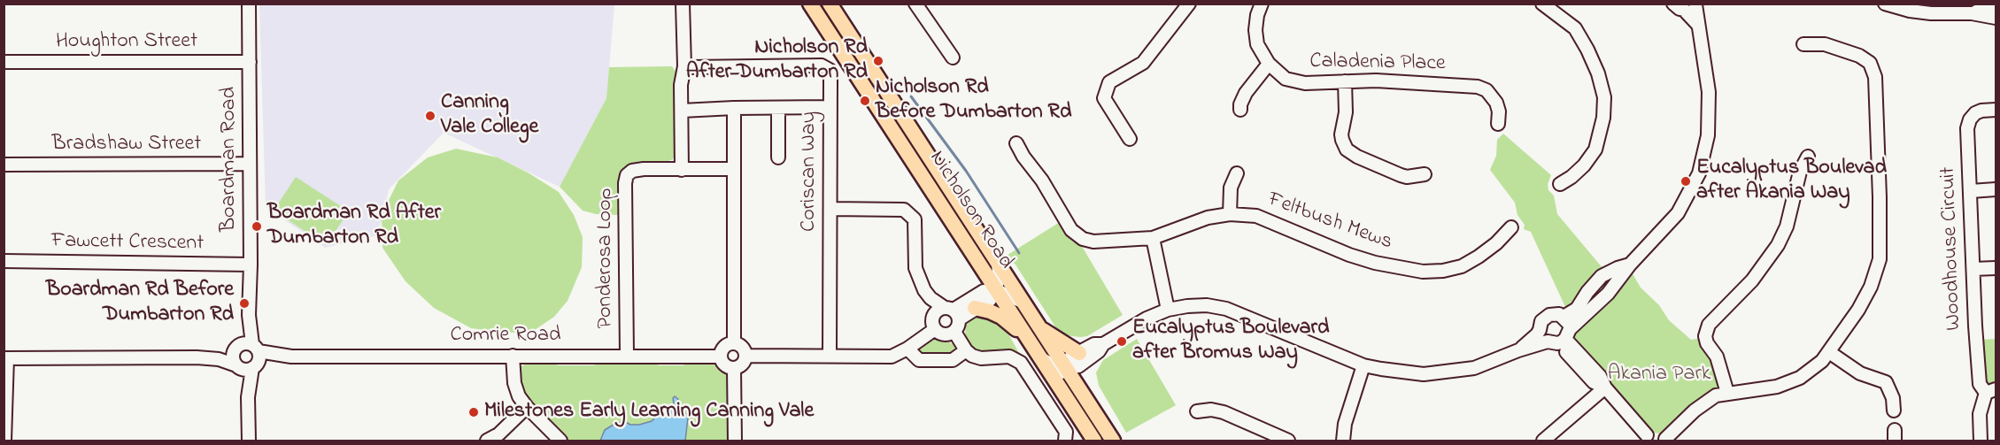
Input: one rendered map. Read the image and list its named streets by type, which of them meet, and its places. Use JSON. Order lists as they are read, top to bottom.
{
  "streets": {
    "main road": ["Nicholson Road"],
    "street": [
      "Houghton Street",
      "Caladenia Place",
      "Bradshaw Street",
      "Boardman Road",
      "Coriscan Way",
      "Feltbush Mews",
      "Fawcett Crescent",
      "Woodhouse Circuit",
      "Ponderosa Loop",
      "Comrie Road"
    ]
  },
  "crossings": [
    ["Houghton Street", "Boardman Road"],
    ["Bradshaw Street", "Boardman Road"],
    ["Boardman Road", "Fawcett Crescent"],
    ["Boardman Road", "Comrie Road"],
    ["Ponderosa Loop", "Comrie Road"]
  ],
  "parks": ["Akania Park"],
  "places": [
    "Nicholson Rd After Dumbarton Rd",
    "Nicholson Rd Before Dumbarton Rd",
    "Canning Vale College",
    "Eucalyptus Boulevad after Akania Way",
    "Boardman Rd After Dumbarton Rd",
    "Boardman Rd Before Dumbarton Rd",
    "Eucalyptus Boulevard after Bromus Way",
    "Milestones Early Learning Canning Vale"
  ]
}
